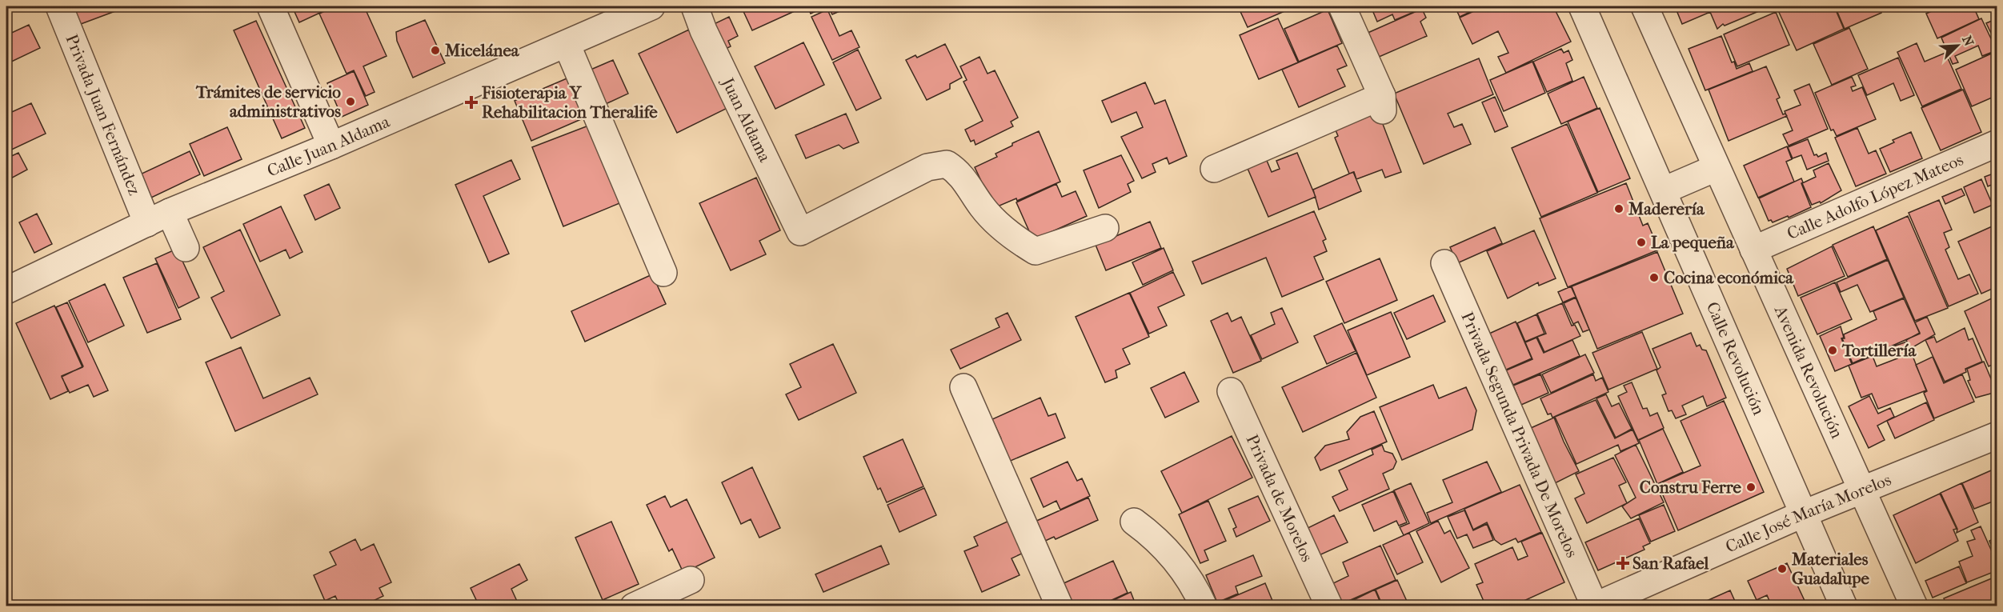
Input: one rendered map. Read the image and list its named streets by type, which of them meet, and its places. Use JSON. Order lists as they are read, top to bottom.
{
  "streets": {
    "street": [
      "Privada Juan Fernández",
      "Juan Aldama",
      "Calle Juan Aldama",
      "Calle Adolfo López Mateos",
      "Calle Revolución",
      "Avenida Revolución",
      "Privada Segunda Privada De Morelos",
      "Privada de Morelos",
      "Calle José María Morelos"
    ]
  },
  "crossings": [
    ["Privada Juan Fernández", "Calle Juan Aldama"],
    ["Calle Adolfo López Mateos", "Avenida Revolución"],
    ["Calle Revolución", "Calle José María Morelos"],
    ["Avenida Revolución", "Calle José María Morelos"],
    ["Privada Segunda Privada De Morelos", "Calle José María Morelos"]
  ],
  "places": {
    "other": [
      "Micelánea",
      "Trámites de servicio administrativos",
      "Maderería",
      "La pequeña",
      "Cocina económica",
      "Tortillería",
      "Constru Ferre",
      "Materiales Guadalupe"
    ],
    "health": ["Fisioterapia Y Rehabilitacion Theralife", "San Rafael"]
  },
  "north": "top right"
}
